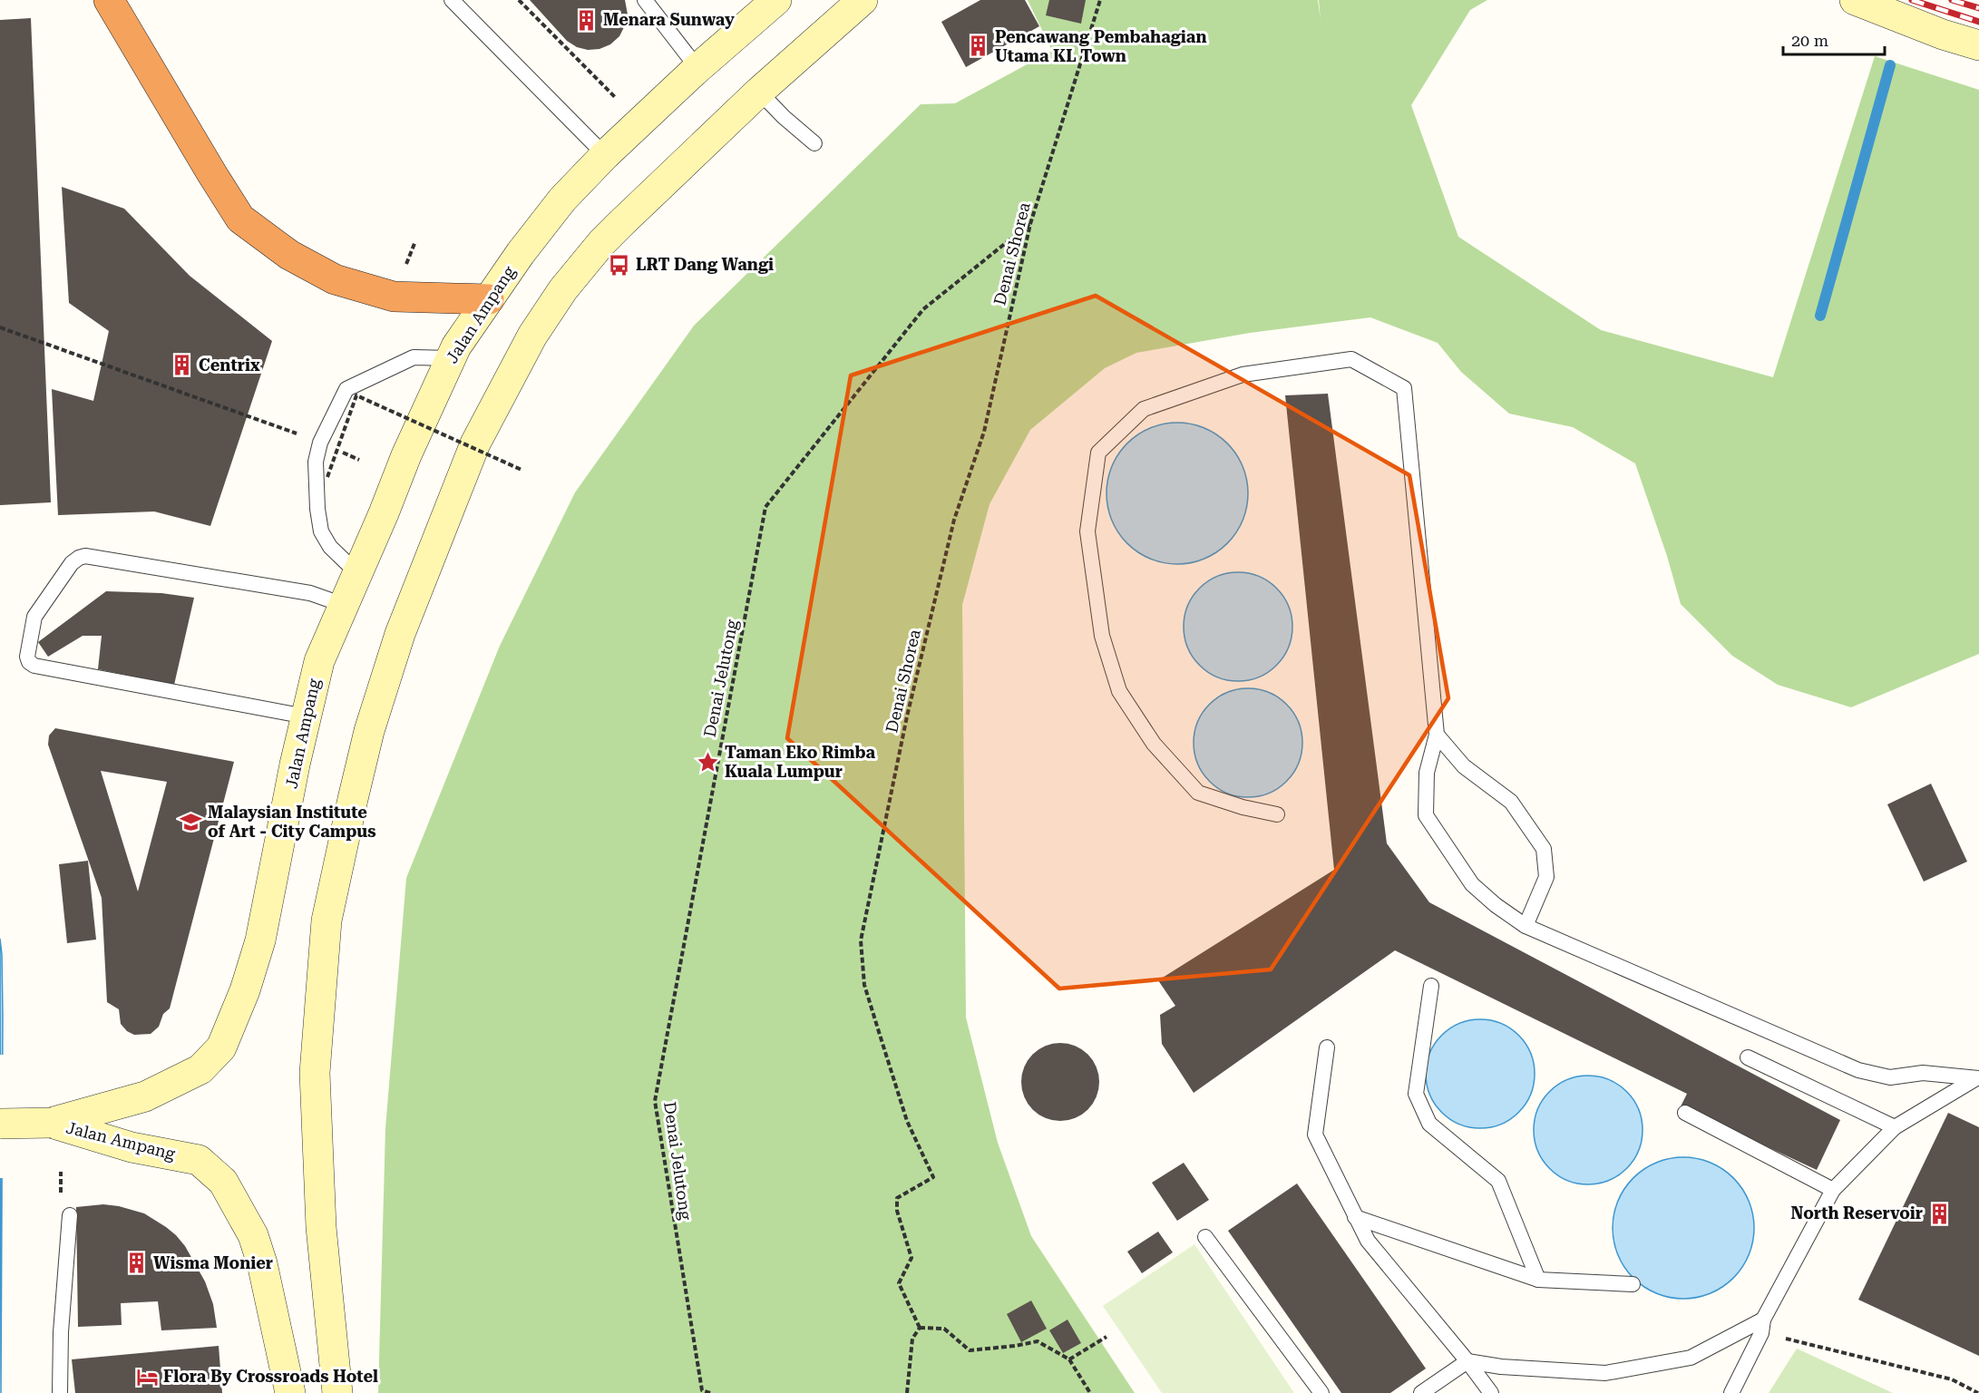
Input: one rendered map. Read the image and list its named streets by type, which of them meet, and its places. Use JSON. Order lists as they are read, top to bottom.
{
  "streets": {
    "street": ["Jalan Ampang"],
    "path": ["Denai Shorea", "Denai Jelutong"]
  },
  "crossings": [
    ["Denai Shorea", "Denai Jelutong"]
  ],
  "places": {
    "building": [
      "Menara Sunway",
      "Pencawang Pembahagian Utama KL Town",
      "Centrix",
      "North Reservoir",
      "Wisma Monier"
    ],
    "bus stop": ["LRT Dang Wangi"],
    "place": ["Taman Eko Rimba Kuala Lumpur"],
    "school or university": ["Malaysian Institute of Art - City Campus"],
    "hotel": ["Flora By Crossroads Hotel"]
  },
  "scale_bar": "20 m"
}
